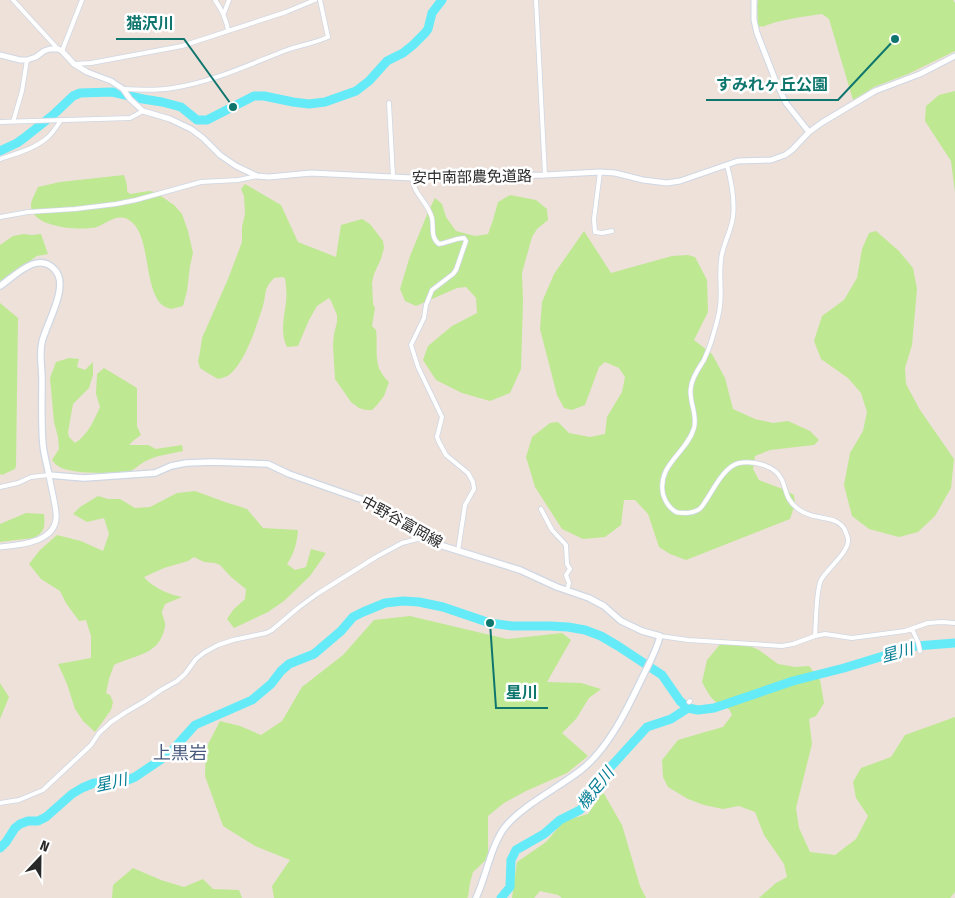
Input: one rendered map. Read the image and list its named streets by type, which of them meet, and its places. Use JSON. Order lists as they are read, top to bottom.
{
  "streets": {
    "main road": ["中野谷富岡線"],
    "street": ["安中南部農免道路"]
  },
  "districts": ["上黒岩"],
  "water": ["星川", "機足川"],
  "places": ["すみれヶ丘公園", "猫沢川", "星川"],
  "north": "top"
}
